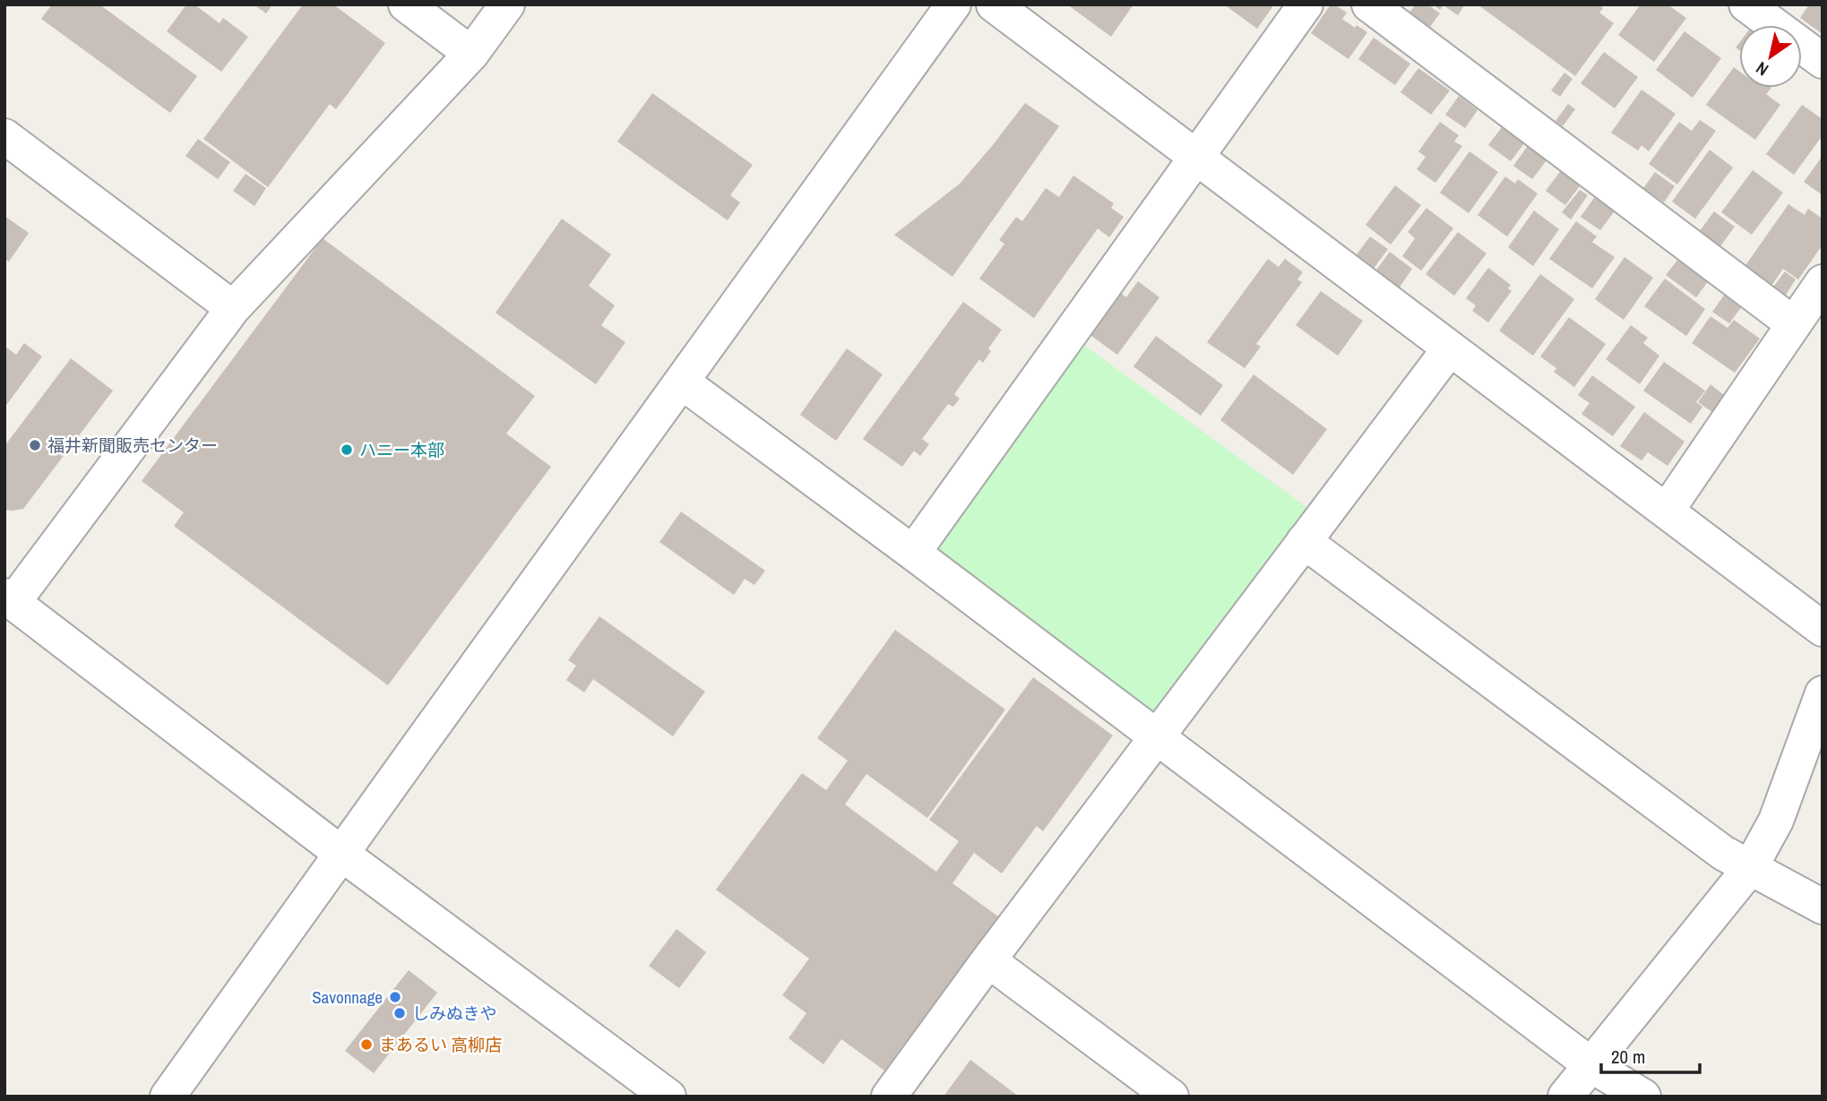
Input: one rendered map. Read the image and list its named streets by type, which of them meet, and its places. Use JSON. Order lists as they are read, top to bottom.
{
  "places": [
    "福井新聞販売センター",
    "ハニー本部",
    "Savonnage",
    "しみぬきや",
    "まあるい 高柳店"
  ],
  "scale_bar": "20 m",
  "north": "bottom left"
}
